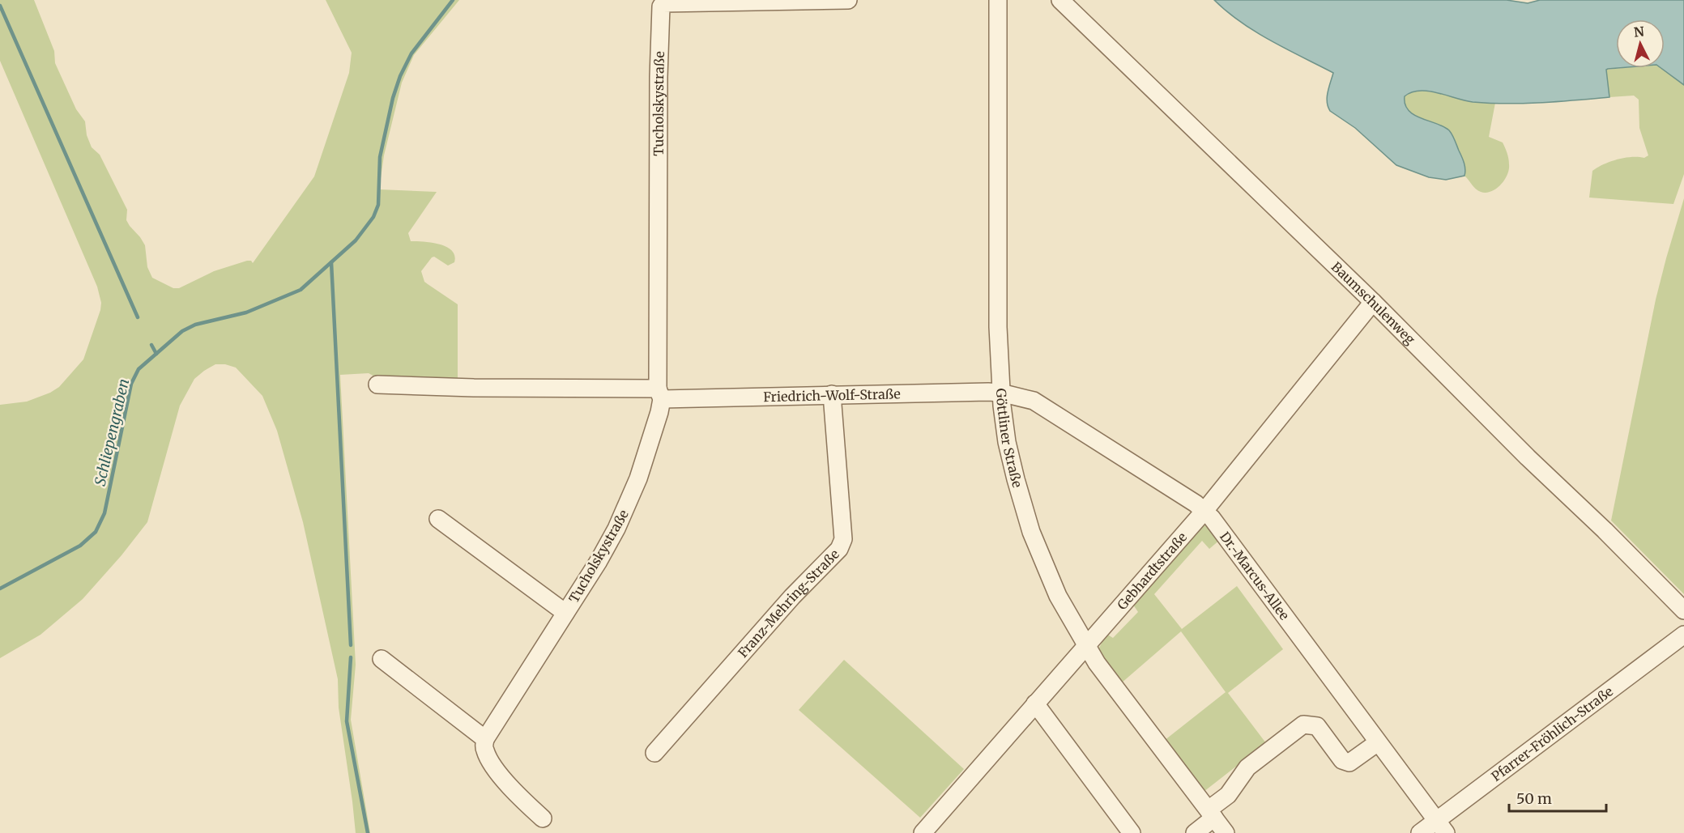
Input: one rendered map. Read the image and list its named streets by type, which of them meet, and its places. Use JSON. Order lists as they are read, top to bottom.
{
  "streets": {
    "street": [
      "Tucholskystraße",
      "Baumschulenweg",
      "Friedrich-Wolf-Straße",
      "Göttliner Straße",
      "Gebhardtstraße",
      "Dr.-Marcus-Allee",
      "Franz-Mehring-Straße",
      "Pfarrer-Fröhlich-Straße"
    ]
  },
  "crossings": [
    ["Tucholskystraße", "Friedrich-Wolf-Straße"],
    ["Baumschulenweg", "Gebhardtstraße"],
    ["Friedrich-Wolf-Straße", "Göttliner Straße"],
    ["Friedrich-Wolf-Straße", "Dr.-Marcus-Allee"],
    ["Friedrich-Wolf-Straße", "Franz-Mehring-Straße"],
    ["Göttliner Straße", "Gebhardtstraße"],
    ["Göttliner Straße", "Dr.-Marcus-Allee"],
    ["Gebhardtstraße", "Dr.-Marcus-Allee"],
    ["Dr.-Marcus-Allee", "Pfarrer-Fröhlich-Straße"]
  ],
  "water": ["Schliepengraben"],
  "scale_bar": "50 m",
  "north": "top"
}
